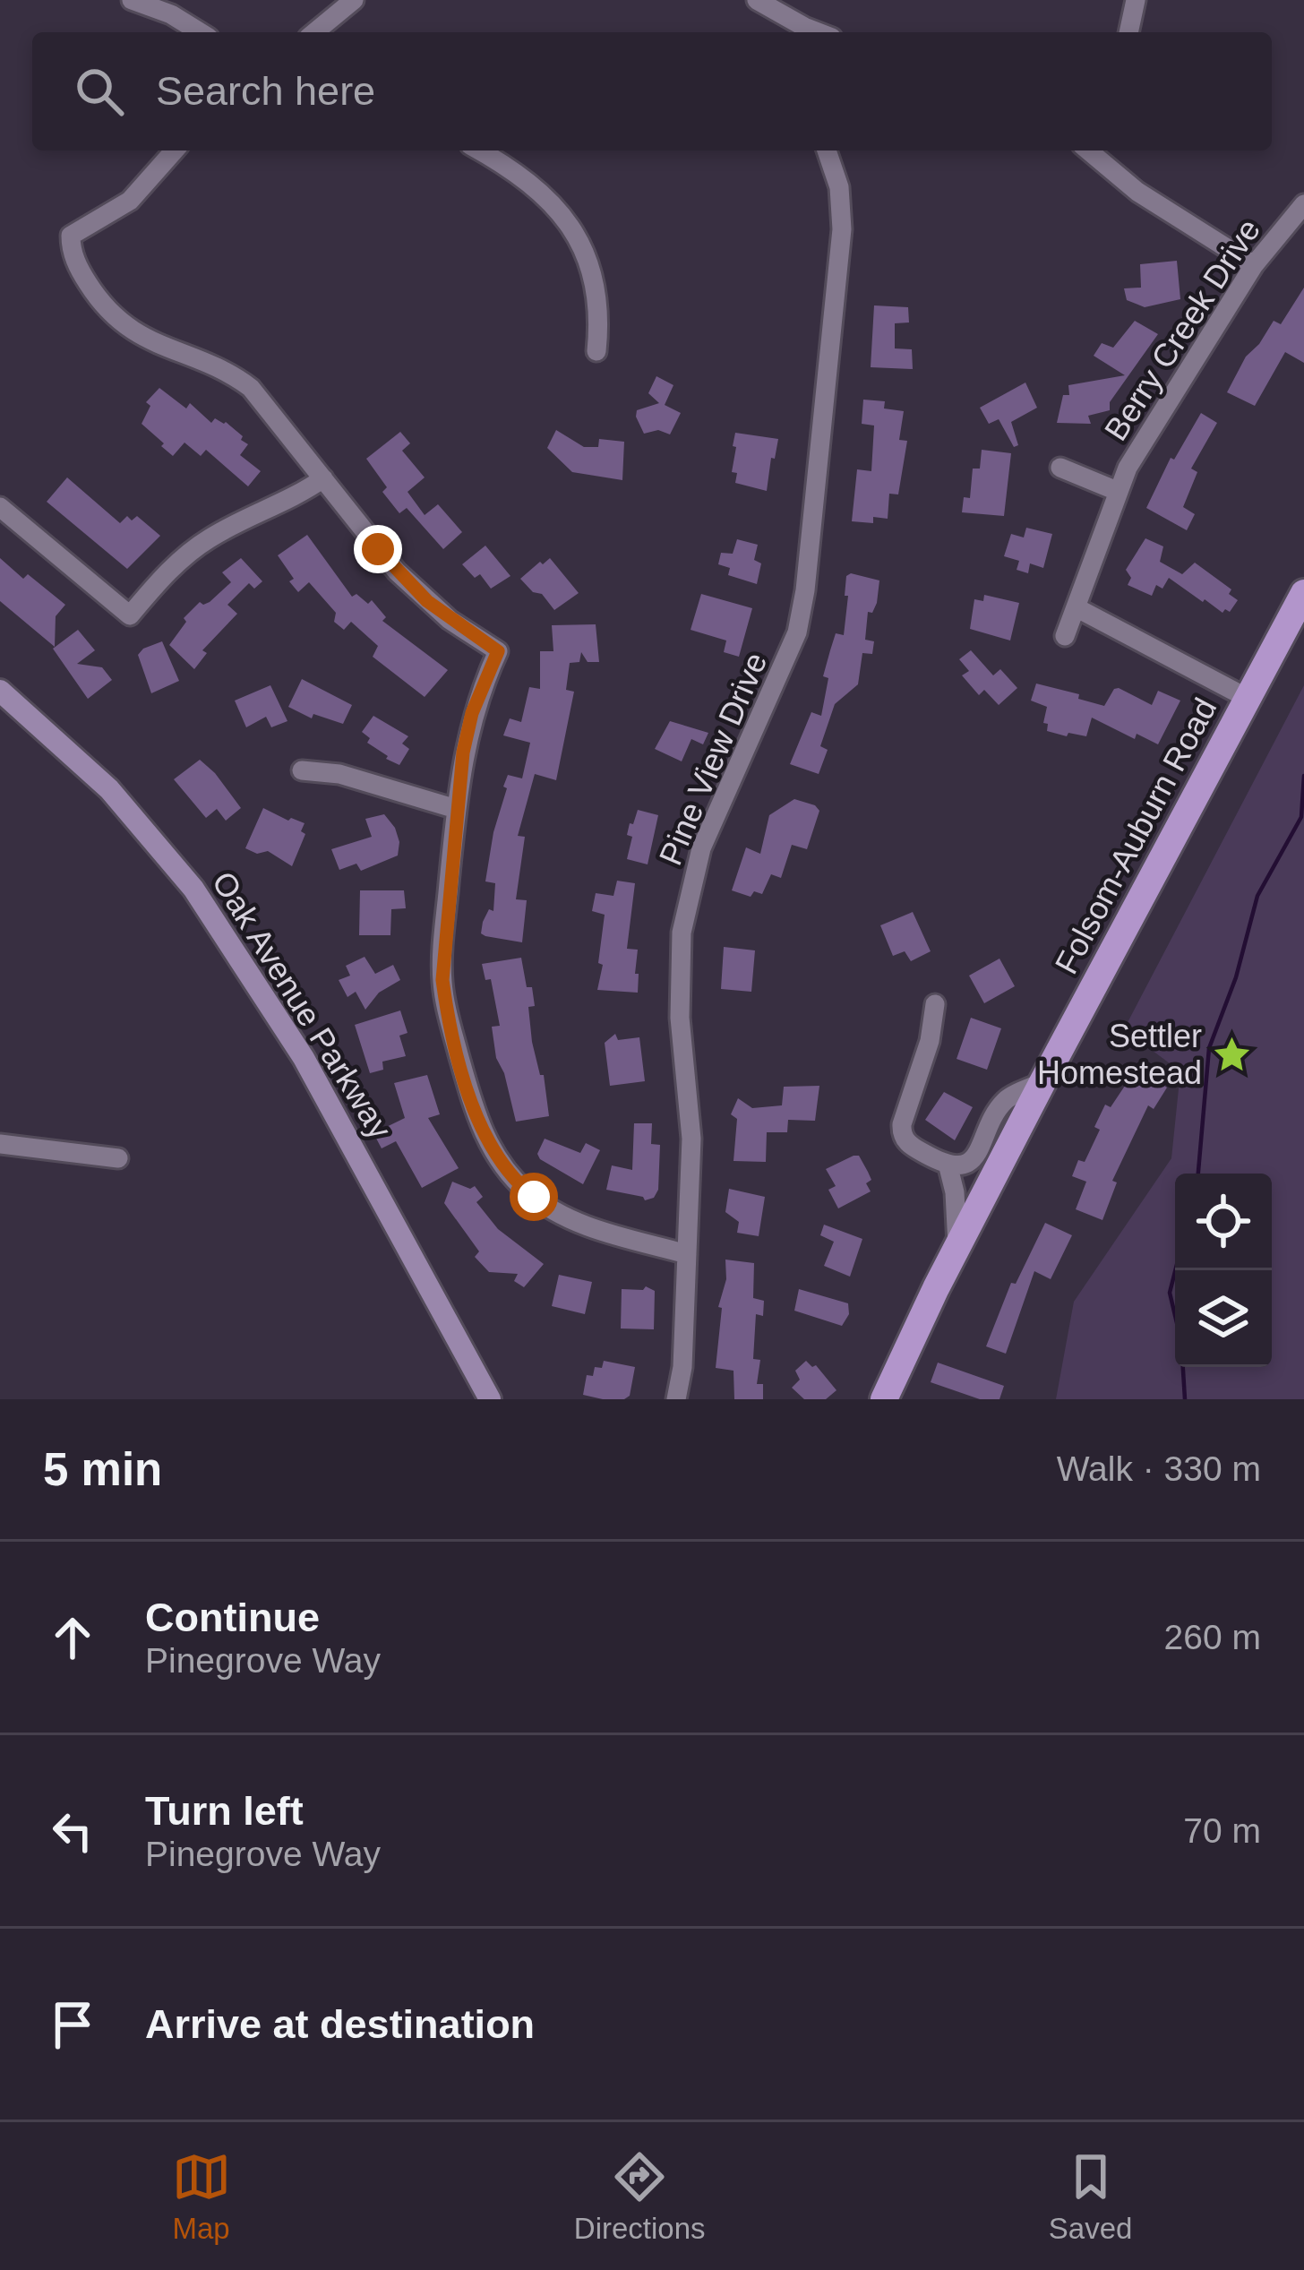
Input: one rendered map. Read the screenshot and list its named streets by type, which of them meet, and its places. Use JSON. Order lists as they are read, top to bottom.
{
  "streets": {
    "main road": ["Folsom-Auburn Road", "Oak Avenue Parkway"],
    "street": ["Berry Creek Drive", "Pine View Drive"]
  },
  "places": {
    "place": ["Settler Homestead"]
  },
  "page": {
    "search": "Search here",
    "heading": ["5 min", "Walk · 330 m"],
    "list": [
      ["Continue", "Pinegrove Way", "260 m"],
      ["Turn left", "Pinegrove Way", "70 m"],
      "Arrive at destination"
    ],
    "nav": ["Map", "Directions", "Saved"]
  }
}
